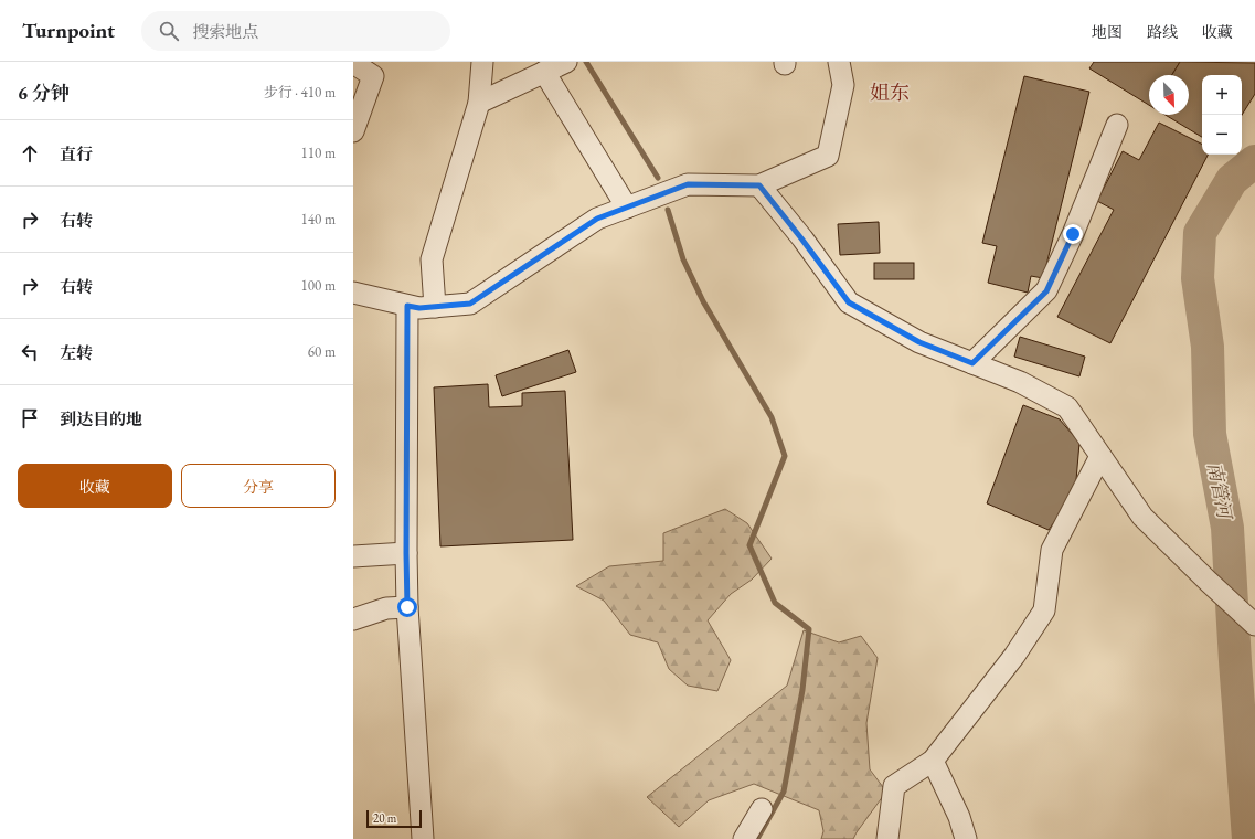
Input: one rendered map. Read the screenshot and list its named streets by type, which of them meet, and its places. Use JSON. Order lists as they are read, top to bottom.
{
  "districts": ["姐东"],
  "water": ["南管河"],
  "scale_bar": "20 m",
  "north": "bottom right",
  "page": {
    "header": "Turnpoint",
    "search": "搜索地点",
    "nav": ["地图", "路线", "收藏"],
    "heading": ["6 分钟", "步行 · 410 m"],
    "map_buttons": ["+", "−"],
    "list": [
      ["直行", "110 m"],
      ["右转", "140 m"],
      ["右转", "100 m"],
      ["左转", "60 m"],
      "到达目的地"
    ],
    "buttons": ["收藏", "分享"],
    "scale": "20 m"
  }
}
